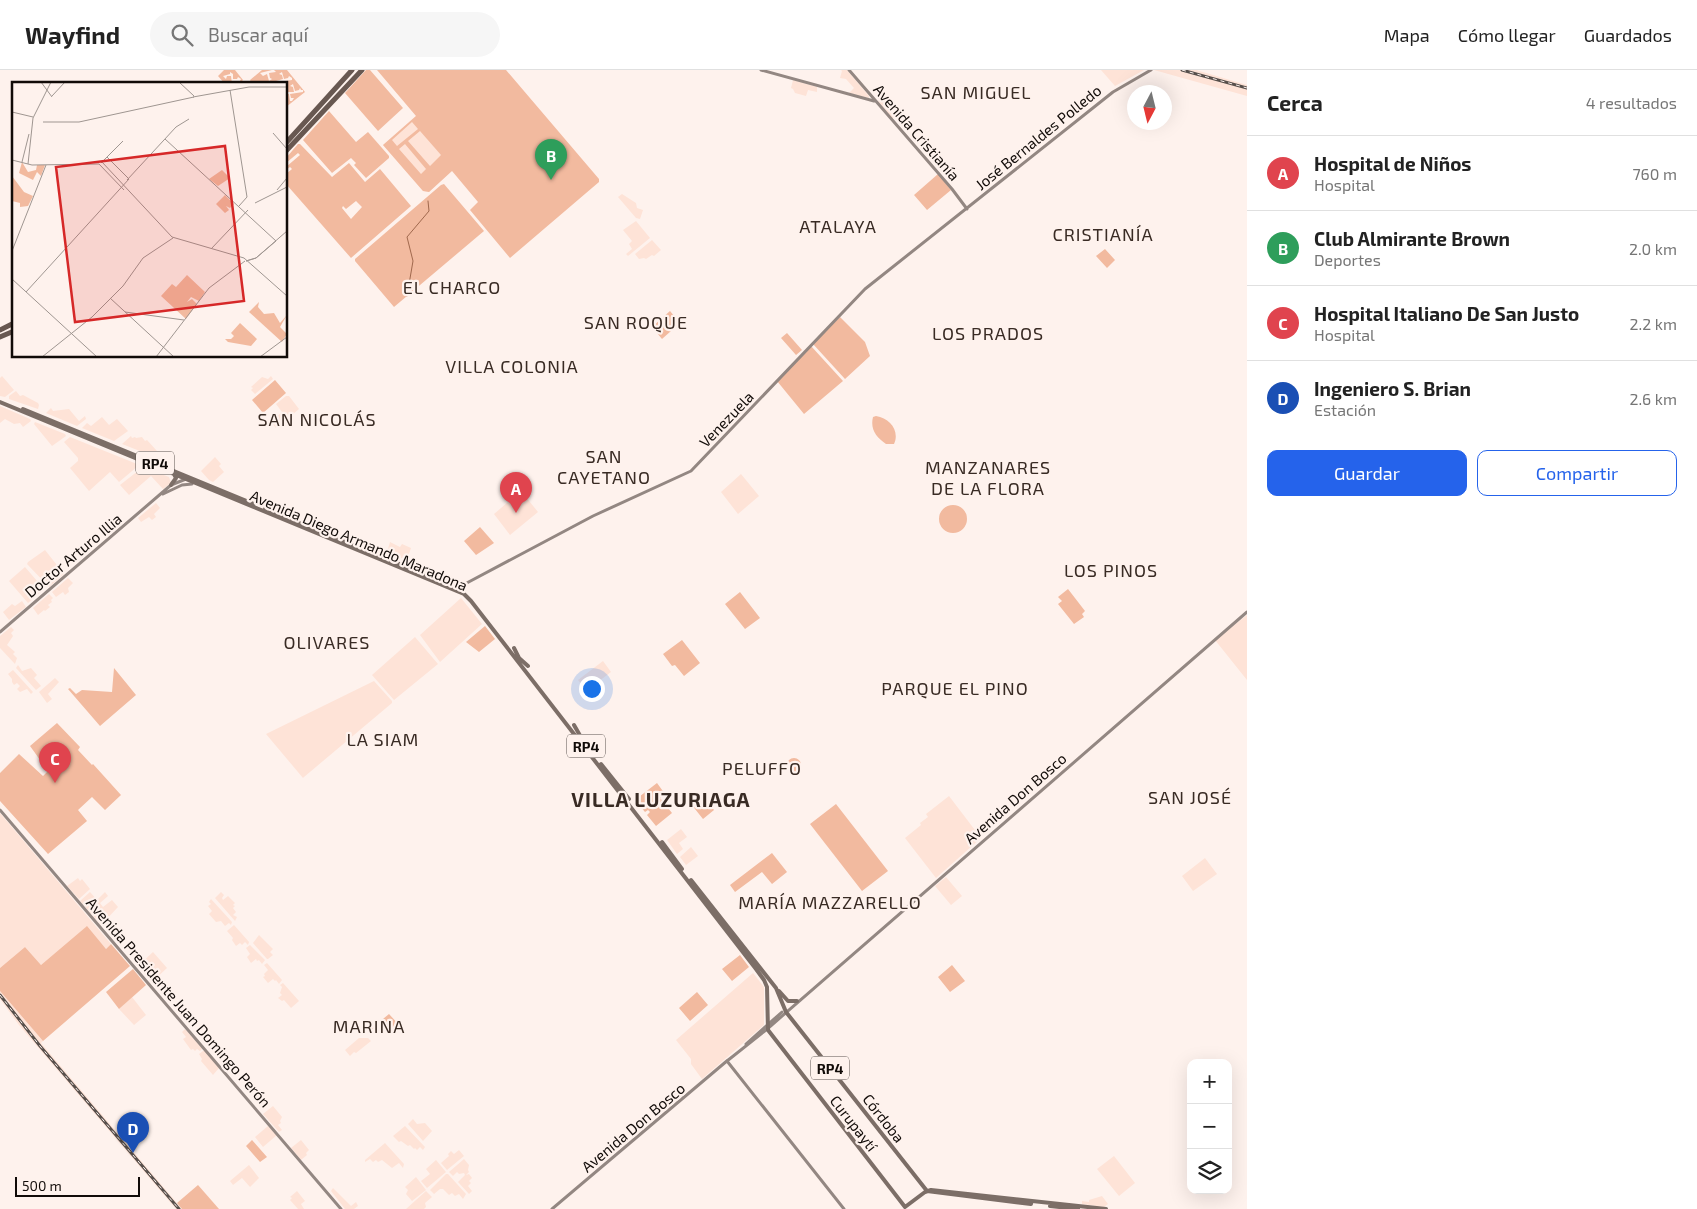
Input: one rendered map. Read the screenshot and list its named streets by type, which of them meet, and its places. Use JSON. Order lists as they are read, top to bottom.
{
  "streets": {
    "main road": [
      "Avenida Cristianía",
      "José Bernaldes Polledo",
      "Venezuela",
      "RP4",
      "Avenida Diego Armando Maradona",
      "Doctor Arturo Illia",
      "Avenida Don Bosco",
      "Avenida Presidente Juan Domingo Perón",
      "Córdoba",
      "Curupaytí"
    ]
  },
  "crossings": [
    ["Avenida Cristianía", "José Bernaldes Polledo"],
    ["Avenida Cristianía", "Venezuela"],
    ["José Bernaldes Polledo", "Venezuela"],
    ["RP4", "Córdoba"],
    ["RP4", "Curupaytí"],
    ["Avenida Diego Armando Maradona", "Doctor Arturo Illia"],
    ["Avenida Diego Armando Maradona", "Avenida Don Bosco"],
    ["Avenida Diego Armando Maradona", "Córdoba"],
    ["Avenida Diego Armando Maradona", "Curupaytí"],
    ["Avenida Don Bosco", "Córdoba"],
    ["Avenida Don Bosco", "Curupaytí"]
  ],
  "districts": [
    "SAN MIGUEL",
    "ATALAYA",
    "CRISTIANÍA",
    "EL CHARCO",
    "SAN ROQUE",
    "LOS PRADOS",
    "VILLA COLONIA",
    "SAN NICOLÁS",
    "SAN CAYETANO",
    "MANZANARES DE LA FLORA",
    "LOS PINOS",
    "OLIVARES",
    "PARQUE EL PINO",
    "LA SIAM",
    "PELUFFO",
    "SAN JOSÉ",
    "VILLA LUZURIAGA",
    "MARÍA MAZZARELLO",
    "MARINA"
  ],
  "scale_bar": "500 m",
  "north": "bottom",
  "page": {
    "header": "Wayfind",
    "search": "Buscar aquí",
    "nav": ["Mapa", "Cómo llegar", "Guardados"],
    "heading": ["Cerca", "4 resultados"],
    "list": [
      {
        "mark": "A",
        "name": "Hospital de Niños",
        "note": "Hospital",
        "value": "760 m"
      },
      {
        "mark": "B",
        "name": "Club Almirante Brown",
        "note": "Deportes",
        "value": "2.0 km"
      },
      {
        "mark": "C",
        "name": "Hospital Italiano De San Justo",
        "note": "Hospital",
        "value": "2.2 km"
      },
      {
        "mark": "D",
        "name": "Ingeniero S. Brian",
        "note": "Estación",
        "value": "2.6 km"
      }
    ],
    "pins": [
      "B",
      "A",
      "C",
      "D"
    ],
    "buttons": ["Guardar", "Compartir"],
    "map_buttons": ["+", "−"],
    "scale": "500 m"
  }
}
